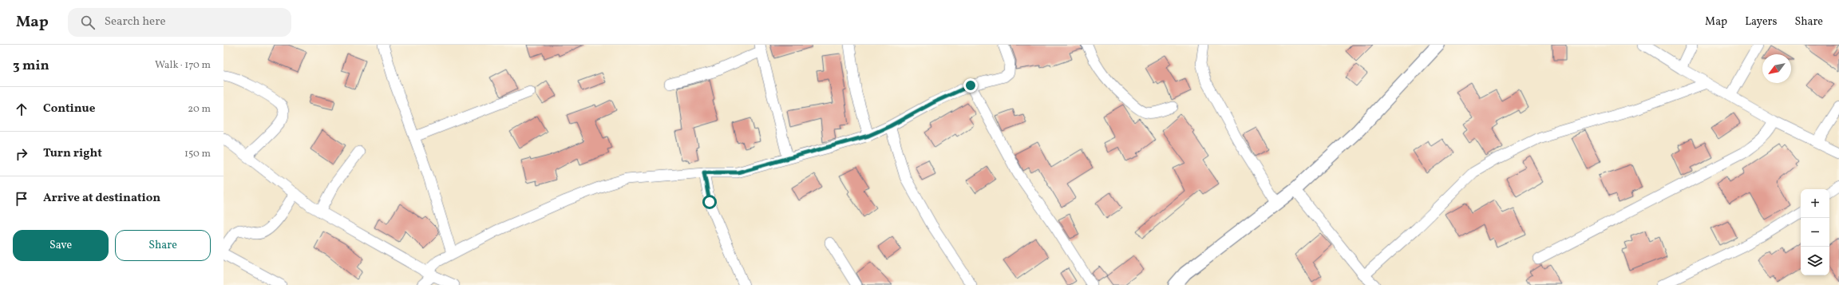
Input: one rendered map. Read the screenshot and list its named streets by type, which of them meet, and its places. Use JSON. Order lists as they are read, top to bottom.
{
  "north": "bottom left",
  "page": {
    "header": "Map",
    "search": "Search here",
    "nav": ["Map", "Layers", "Share"],
    "heading": ["3 min", "Walk · 170 m"],
    "list": [
      ["Continue", "20 m"],
      ["Turn right", "150 m"],
      "Arrive at destination"
    ],
    "map_buttons": ["+", "−"],
    "buttons": ["Save", "Share"]
  }
}
